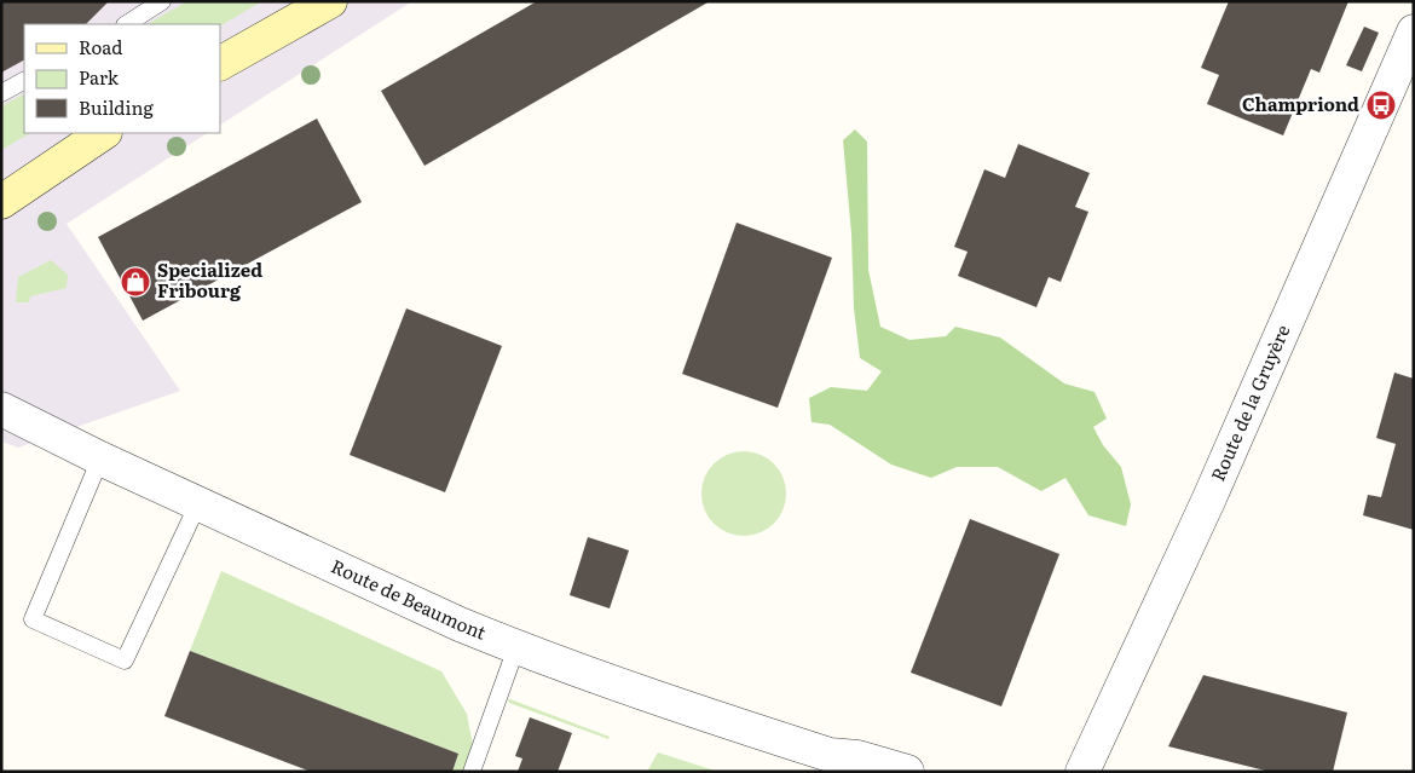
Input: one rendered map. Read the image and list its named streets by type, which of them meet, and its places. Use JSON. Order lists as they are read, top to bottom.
{
  "streets": {
    "street": ["Route de la Gruyère", "Route de Beaumont"]
  },
  "places": {
    "bus stop": ["Champriond"],
    "shop": ["Specialized Fribourg"]
  },
  "legend": ["Road", "Park", "Building"]
}
